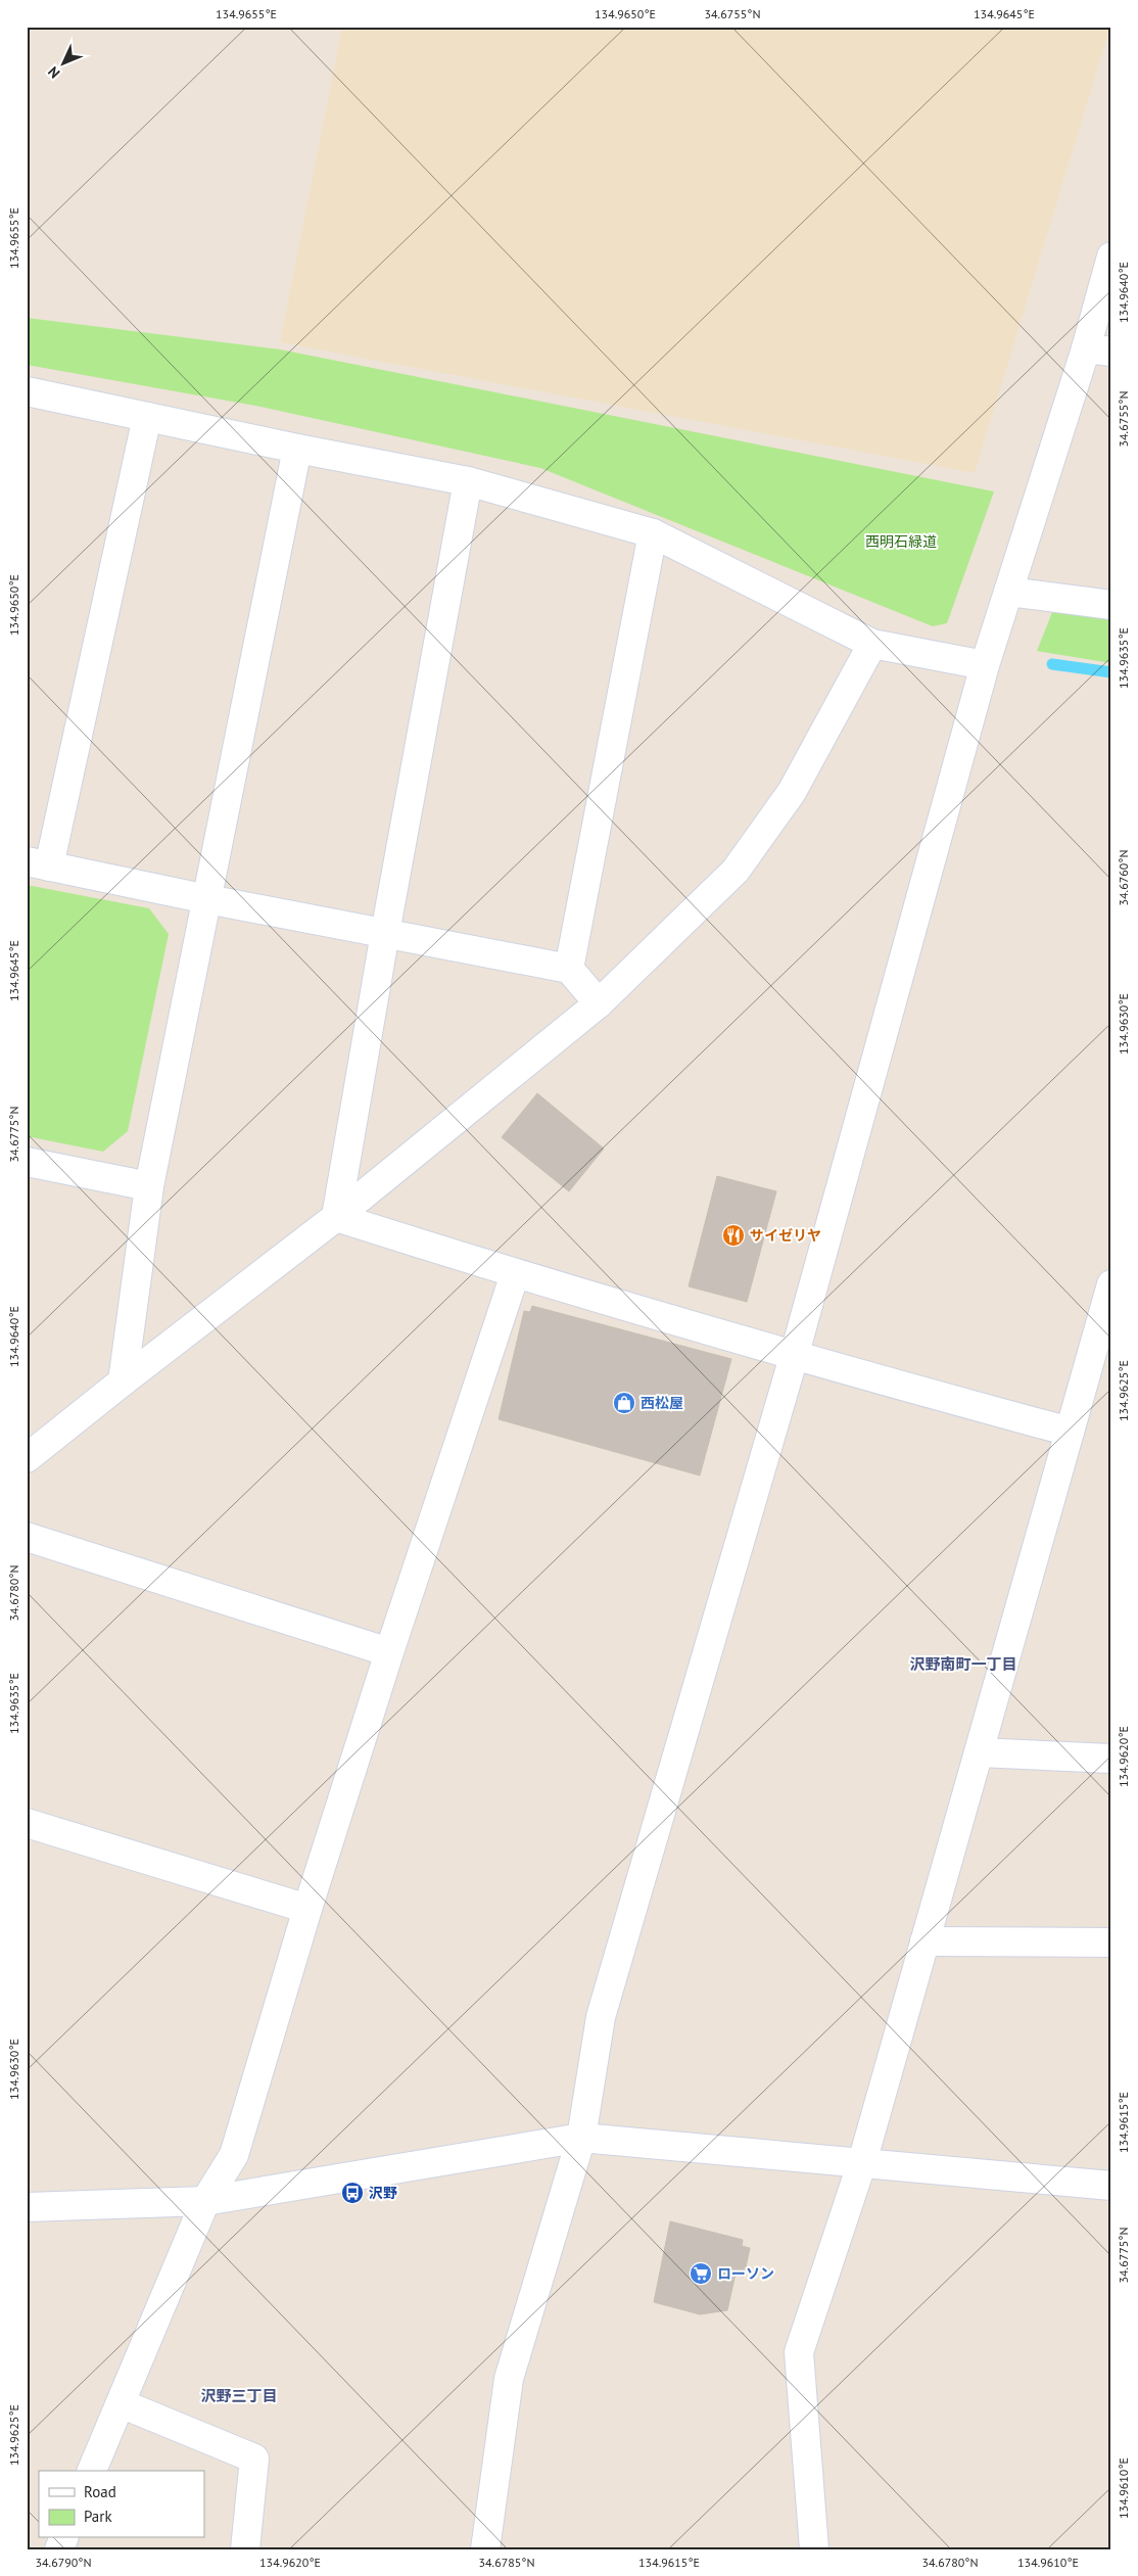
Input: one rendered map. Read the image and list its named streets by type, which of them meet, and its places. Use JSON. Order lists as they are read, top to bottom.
{
  "districts": ["沢野南町一丁目", "沢野三丁目"],
  "parks": ["西明石緑道"],
  "places": {
    "restaurant": ["サイゼリヤ"],
    "shop": ["西松屋"],
    "bus stop": ["沢野"],
    "supermarket": ["ローソン"]
  },
  "legend": ["Road", "Park"],
  "north": "bottom left",
  "coordinates": [
    "134.9655°E",
    "134.9650°E",
    "34.6755°N",
    "134.9645°E",
    "134.9640°E",
    "134.9635°E",
    "34.6760°N",
    "134.9630°E",
    "34.6775°N",
    "134.9625°E",
    "34.6780°N",
    "134.9620°E",
    "134.9615°E",
    "134.9610°E",
    "34.6790°N",
    "34.6785°N"
  ]
}
